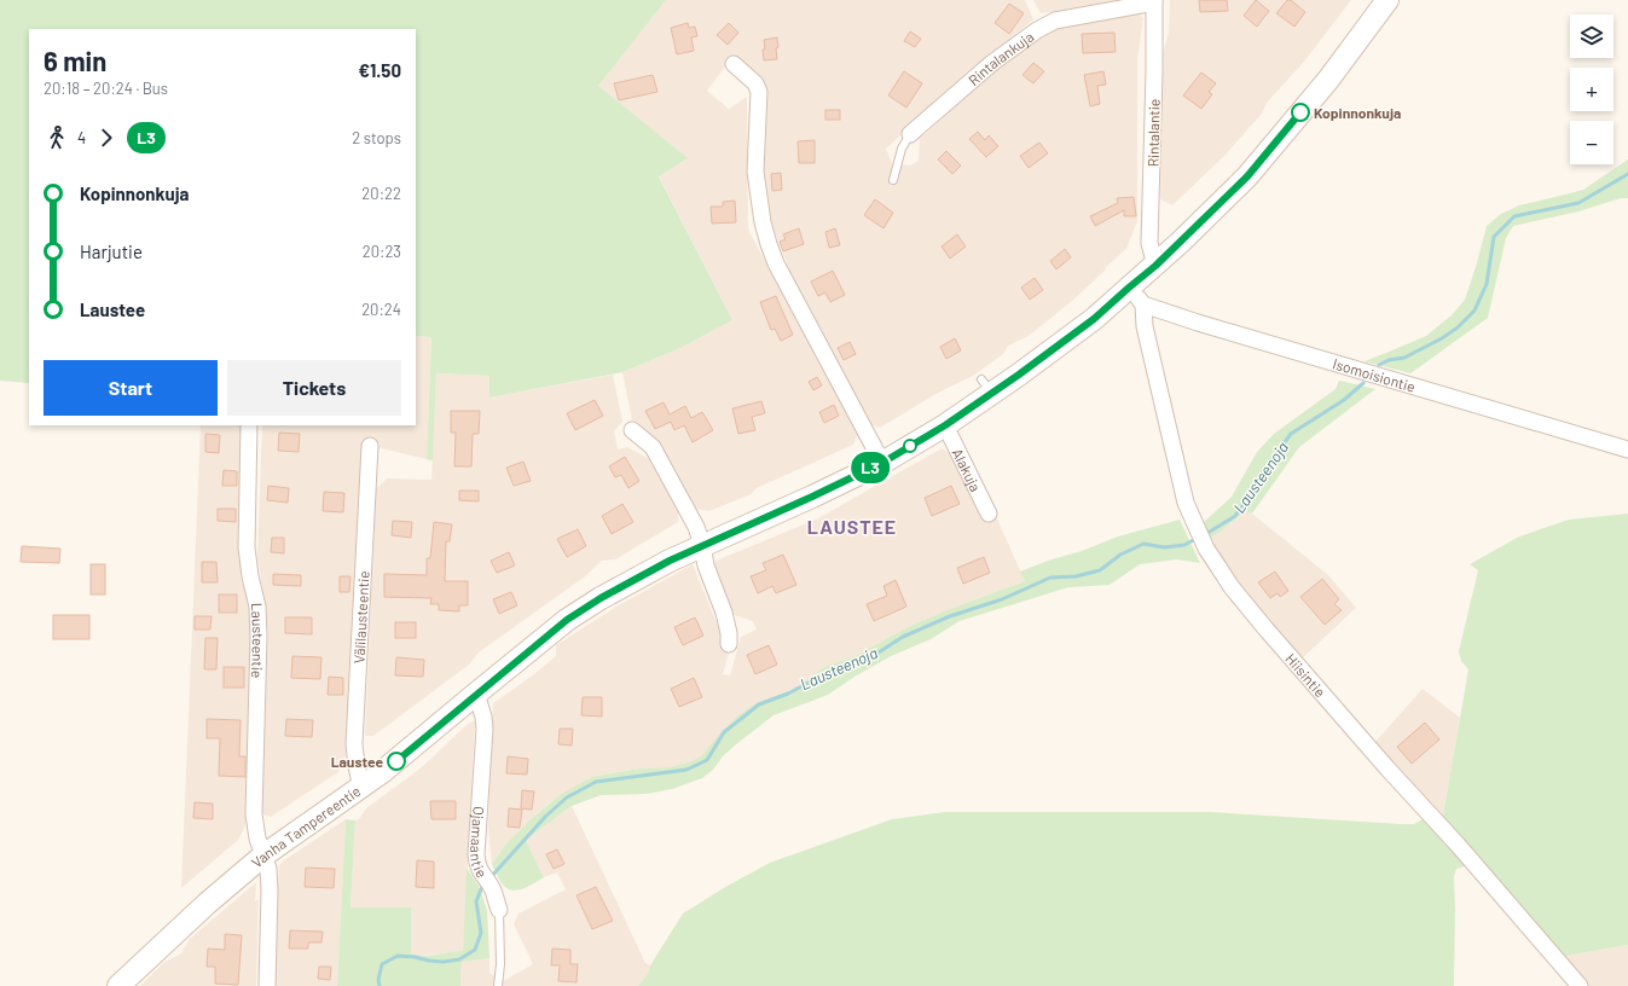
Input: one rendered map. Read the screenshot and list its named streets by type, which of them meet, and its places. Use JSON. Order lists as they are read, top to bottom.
{
  "streets": {
    "main road": ["Vanha Tampereentie"],
    "street": [
      "Rintalankuja",
      "Rintalantie",
      "Isomoisiontie",
      "Alakuja",
      "Välilausteentie",
      "Lausteentie",
      "Hiisintie",
      "Ojamaantie"
    ]
  },
  "crossings": [
    ["Rintalankuja", "Rintalantie"],
    ["Rintalantie", "Vanha Tampereentie"],
    ["Isomoisiontie", "Hiisintie"],
    ["Alakuja", "Vanha Tampereentie"],
    ["Välilausteentie", "Vanha Tampereentie"],
    ["Lausteentie", "Vanha Tampereentie"],
    ["Vanha Tampereentie", "Ojamaantie"]
  ],
  "districts": ["LAUSTEE"],
  "water": ["Lausteenoja"],
  "places": ["Kopinnonkuja", "Laustee"],
  "lines": ["bus line L3"],
  "page": {
    "on_map": "L3",
    "map_buttons": ["+", "−"],
    "heading": ["6 min", "20:18 – 20:24 · Bus", "€1.50"],
    "legs": ["4", "L3", "2 stops"],
    "list": [
      {
        "name": "Kopinnonkuja",
        "value": "20:22"
      },
      {
        "name": "Harjutie",
        "value": "20:23"
      },
      {
        "name": "Laustee",
        "value": "20:24"
      }
    ],
    "buttons": ["Start", "Tickets"]
  }
}
